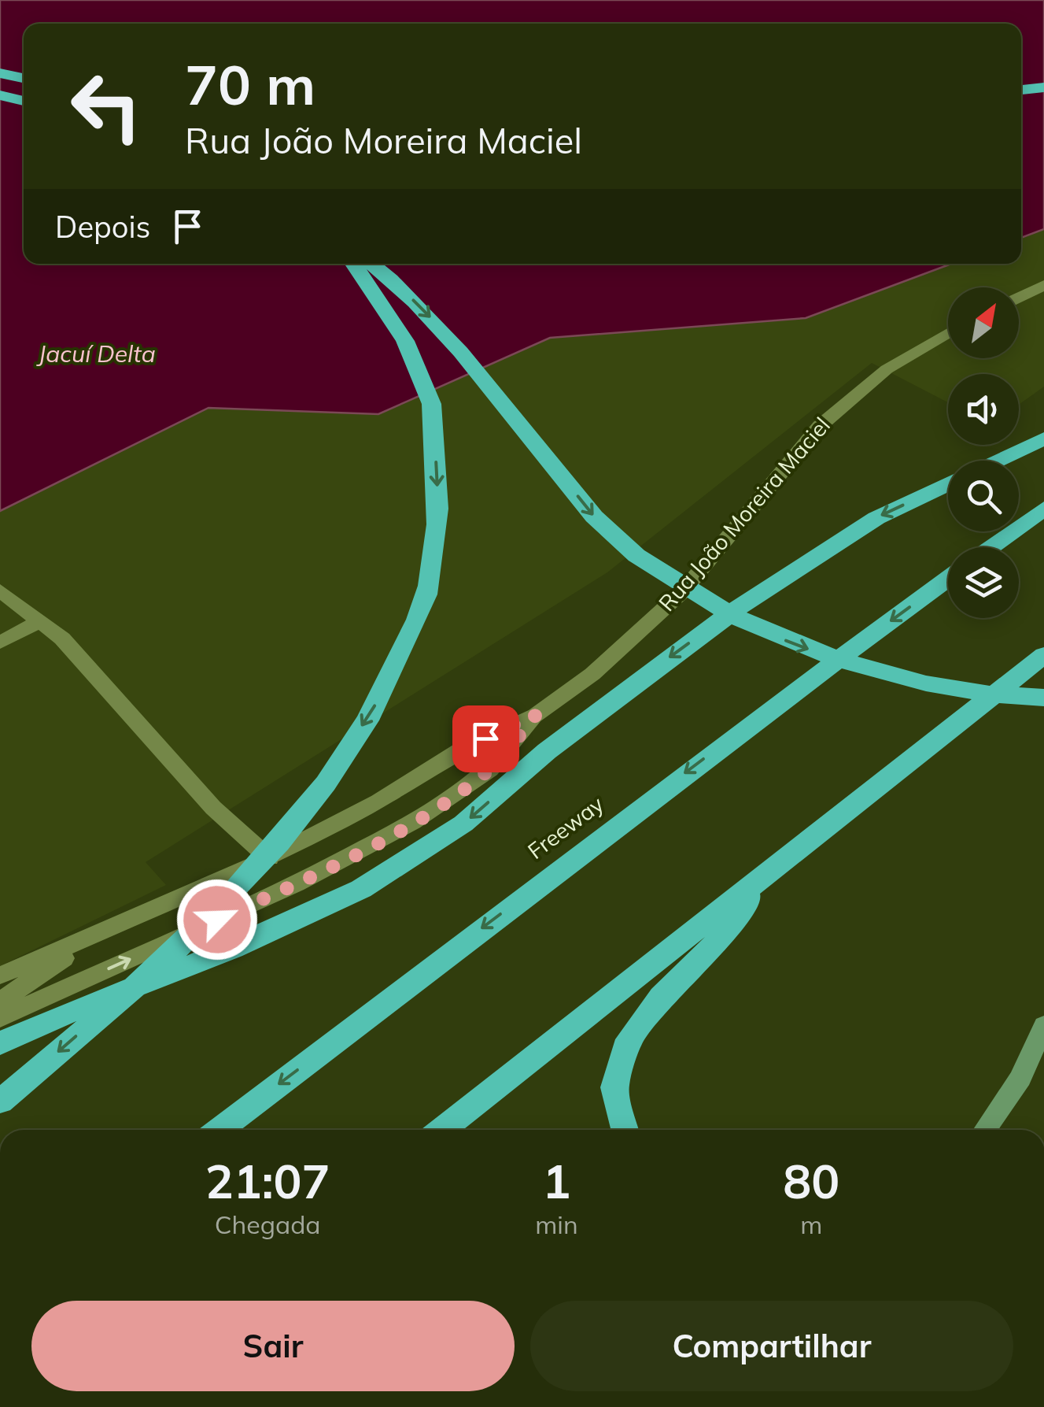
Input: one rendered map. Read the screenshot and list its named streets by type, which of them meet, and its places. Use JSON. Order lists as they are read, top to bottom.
{
  "streets": {
    "highway": ["Freeway"],
    "street": ["Rua João Moreira Maciel"]
  },
  "water": ["Jacuí Delta"],
  "north": "top right",
  "page": {
    "turn": ["70 m", "Rua João Moreira Maciel"],
    "then": "Depois",
    "eta": [
      "21:07",
      "Chegada",
      "1",
      "min",
      "80",
      "m"
    ],
    "buttons": ["Sair", "Compartilhar"]
  }
}
